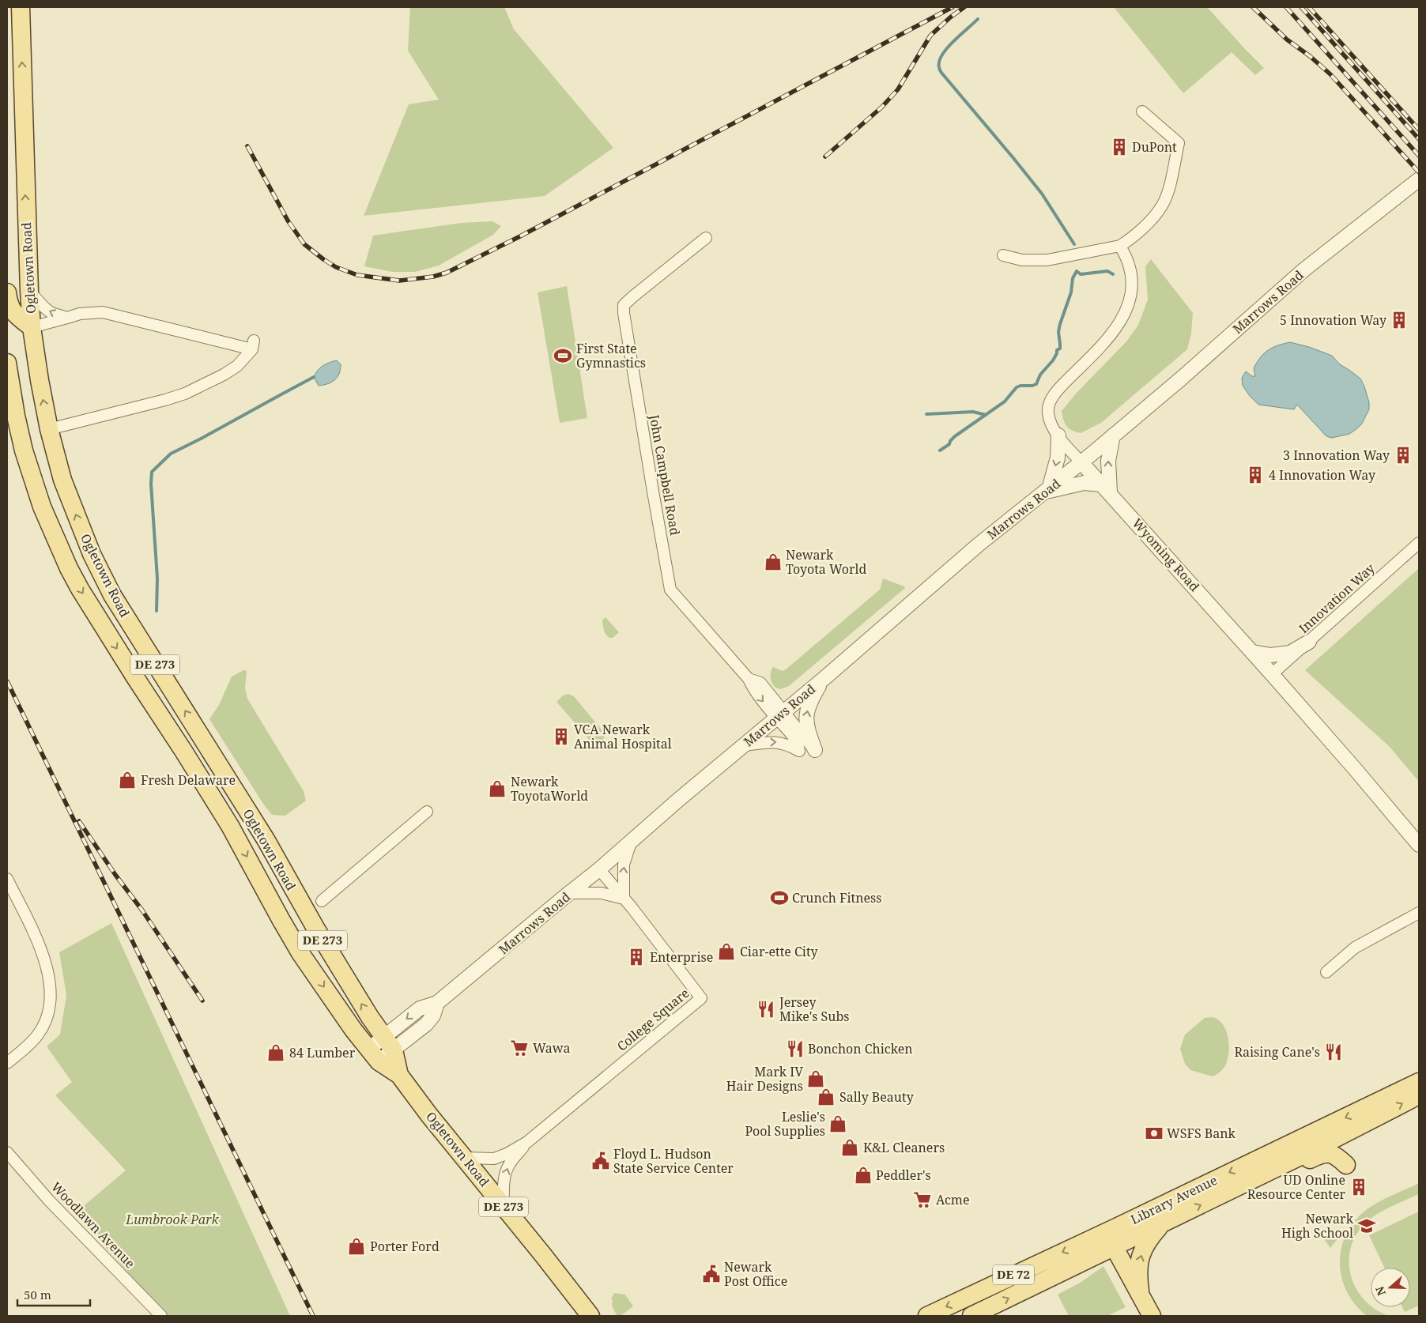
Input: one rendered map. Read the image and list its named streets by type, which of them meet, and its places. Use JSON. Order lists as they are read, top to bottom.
{
  "streets": {
    "main road": [
      "Ogletown Road",
      "DE 273",
      "Library Avenue",
      "DE 72"
    ],
    "street": [
      "Marrows Road",
      "John Campbell Road",
      "Wyoming Road",
      "Innovation Way",
      "College Square",
      "Woodlawn Avenue"
    ]
  },
  "crossings": [
    ["Ogletown Road", "Marrows Road"],
    ["Marrows Road", "John Campbell Road"],
    ["Marrows Road", "Wyoming Road"],
    ["Marrows Road", "College Square"],
    ["Wyoming Road", "Innovation Way"]
  ],
  "parks": ["Lumbrook Park"],
  "places": {
    "building": [
      "DuPont",
      "5 Innovation Way",
      "3 Innovation Way",
      "4 Innovation Way",
      "VCA Newark Animal Hospital",
      "Enterprise",
      "UD Online Resource Center"
    ],
    "sports": ["First State Gymnastics", "Crunch Fitness"],
    "shop": [
      "Newark Toyota World",
      "Fresh Delaware",
      "Newark ToyotaWorld",
      "Ciar-ette City",
      "84 Lumber",
      "Mark IV Hair Designs",
      "Sally Beauty",
      "Leslie's Pool Supplies",
      "K&L Cleaners",
      "Peddler's",
      "Porter Ford"
    ],
    "restaurant": ["Jersey Mike's Subs", "Bonchon Chicken", "Raising Cane's"],
    "supermarket": ["Wawa", "Acme"],
    "bank": ["WSFS Bank"],
    "public building": ["Floyd L. Hudson State Service Center", "Newark Post Office"],
    "school or university": ["Newark High School"]
  },
  "scale_bar": "50 m",
  "north": "left"
}
